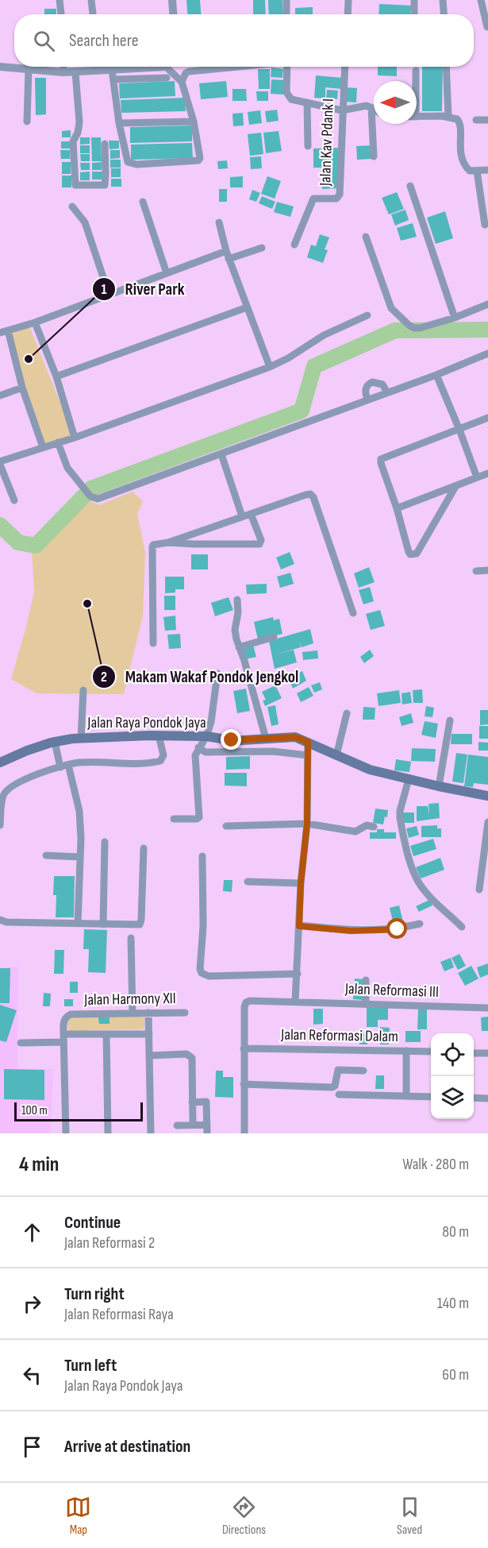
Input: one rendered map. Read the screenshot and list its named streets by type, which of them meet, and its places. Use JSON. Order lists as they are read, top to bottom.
{
  "streets": {
    "main road": ["Jalan Raya Pondok Jaya"],
    "street": [
      "Jalan Kav Pdank I",
      "Jalan Reformasi III",
      "Jalan Harmony XII",
      "Jalan Reformasi Dalam"
    ]
  },
  "crossings": [
    ["Jalan Reformasi III", "Jalan Reformasi Dalam"]
  ],
  "places": ["River Park", "Makam Wakaf Pondok Jengkol"],
  "scale_bar": "100 m",
  "north": "left",
  "page": {
    "search": "Search here",
    "scale": "100 m",
    "heading": ["4 min", "Walk · 280 m"],
    "list": [
      ["Continue", "Jalan Reformasi 2", "80 m"],
      ["Turn right", "Jalan Reformasi Raya", "140 m"],
      ["Turn left", "Jalan Raya Pondok Jaya", "60 m"],
      "Arrive at destination"
    ],
    "nav": ["Map", "Directions", "Saved"]
  }
}
